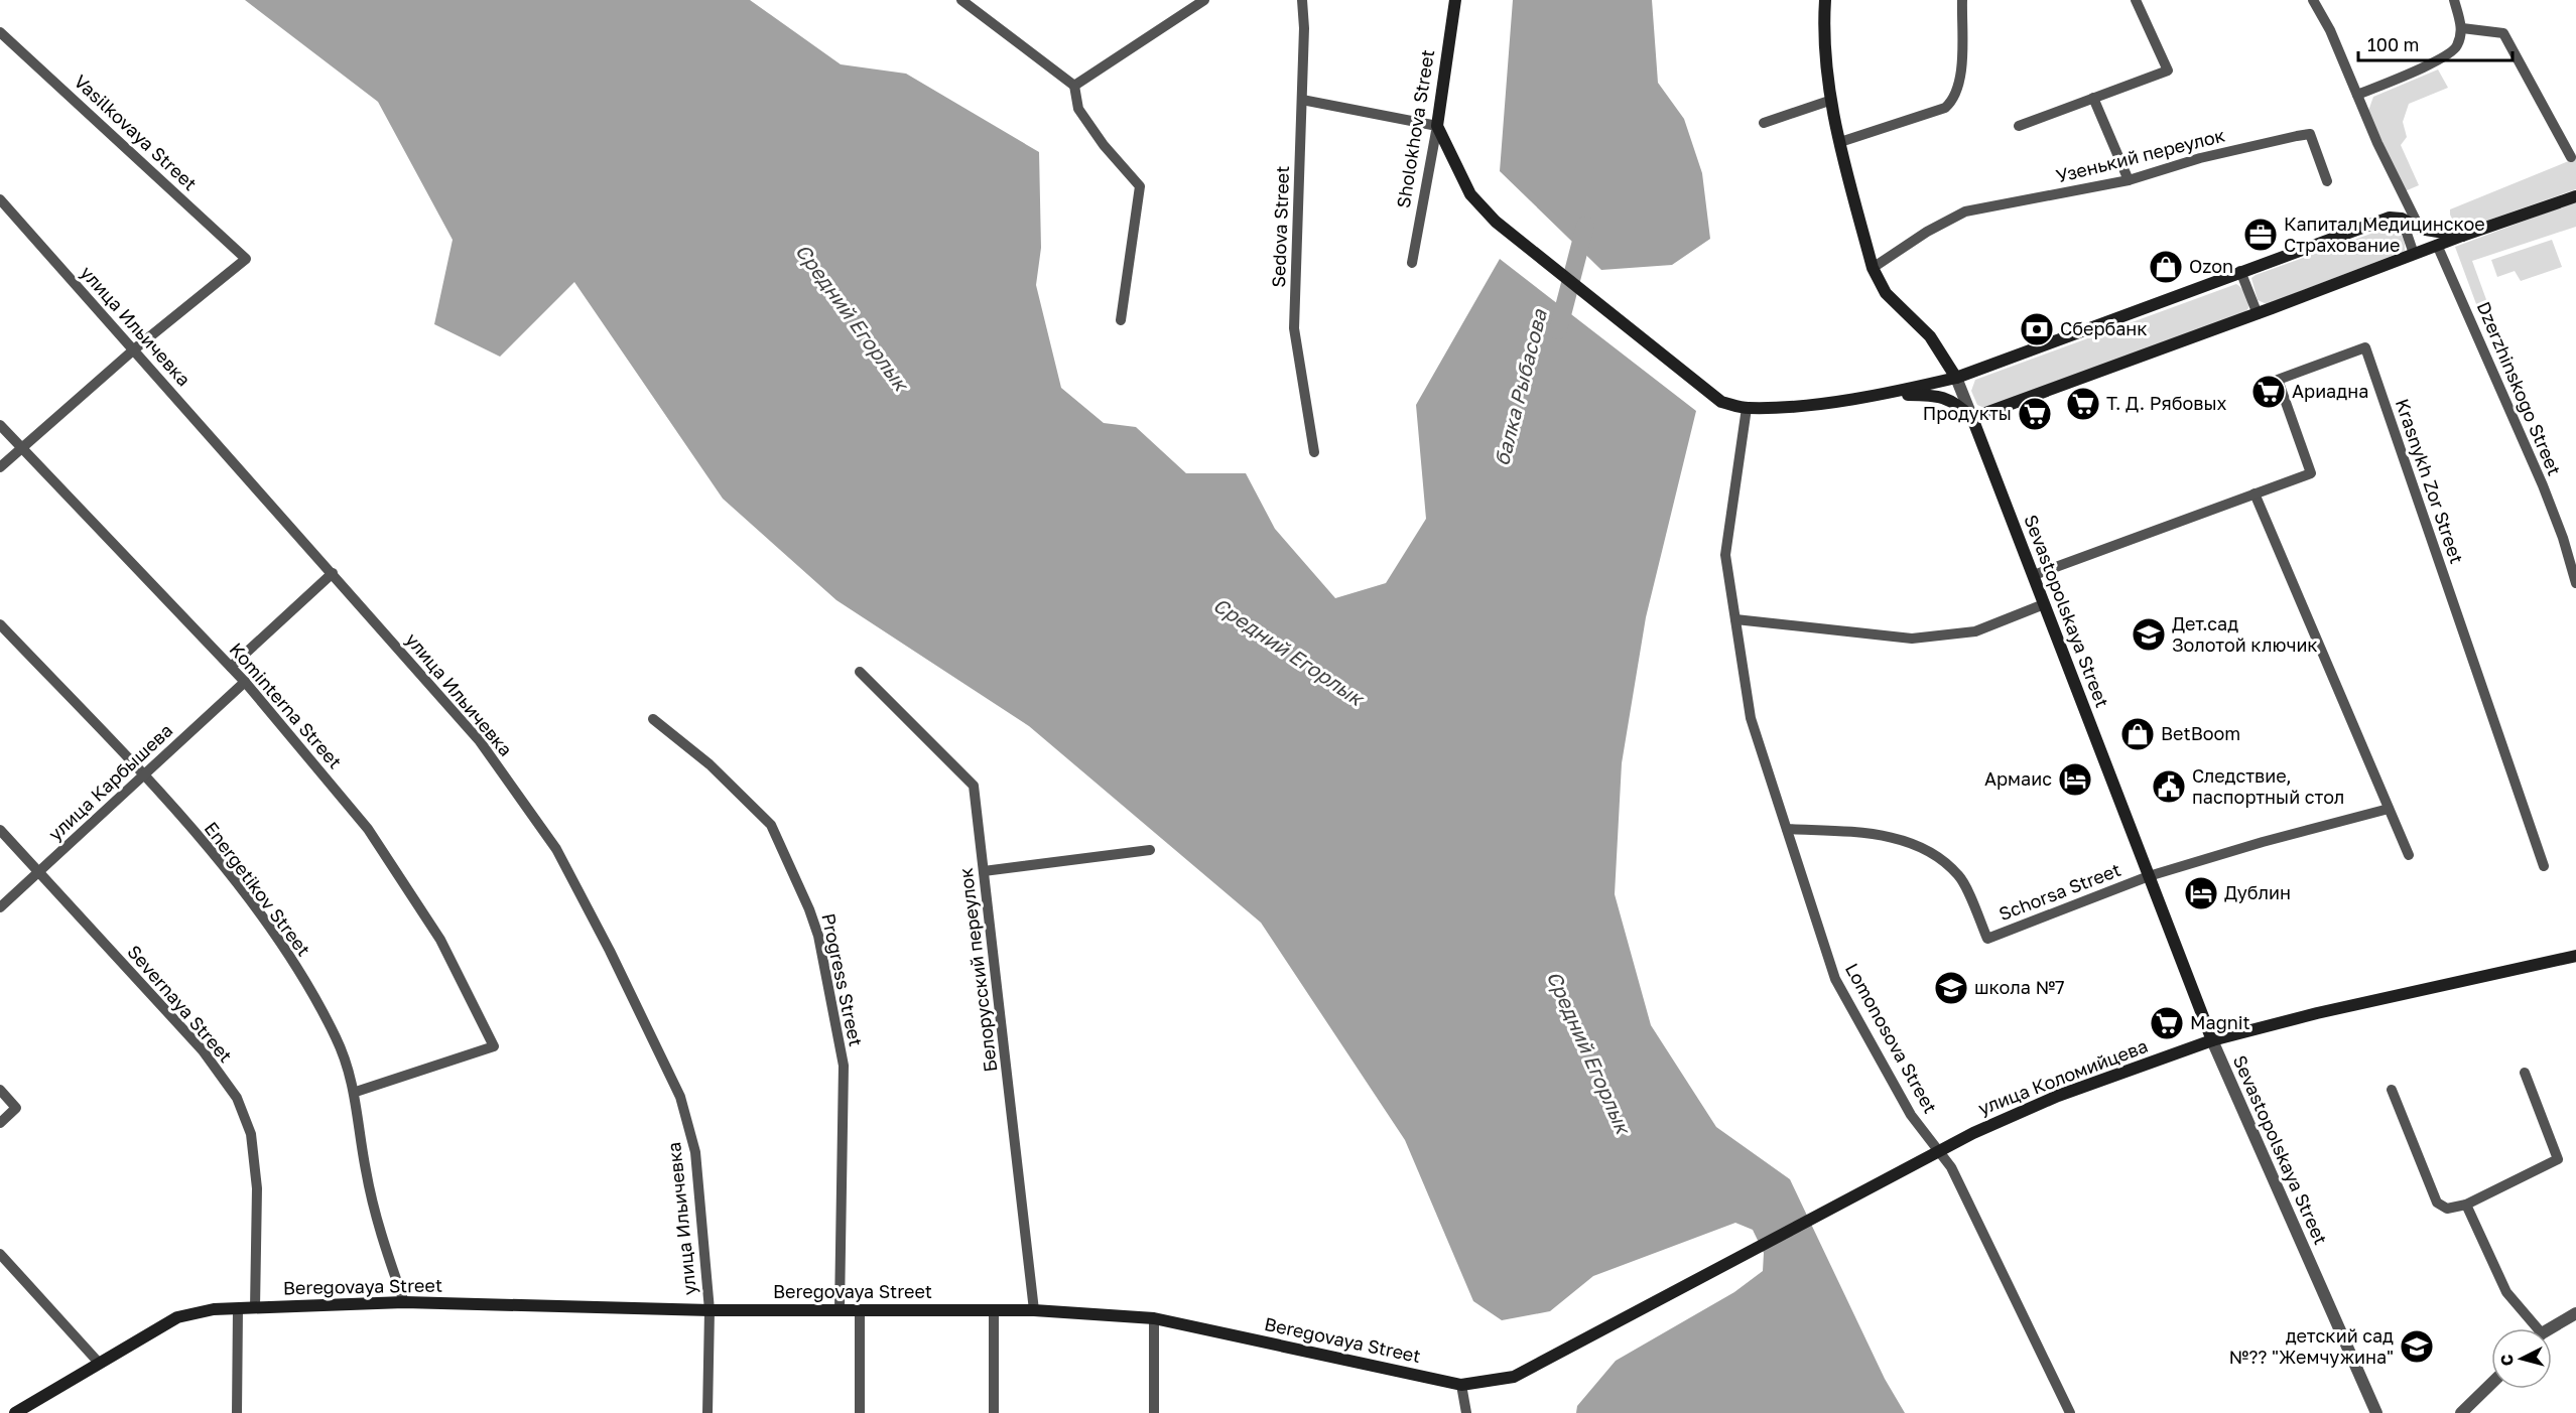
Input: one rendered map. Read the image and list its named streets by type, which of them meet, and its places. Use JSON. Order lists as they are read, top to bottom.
{
  "streets": {
    "main road": [
      "Sholokhova Street",
      "Sevastopolskaya Street",
      "улица Коломийцева",
      "Beregovaya Street"
    ],
    "street": [
      "Vasilkovaya Street",
      "Узенький переулок",
      "Sedova Street",
      "улица Ильичевка",
      "Dzerzhinskogo Street",
      "Krasnykh Zor Street",
      "Kominterna Street",
      "улица Карбышева",
      "Energetikov Street",
      "Schorsa Street",
      "Белорусский переулок",
      "Progress Street",
      "Severnaya Street",
      "Lomonosova Street"
    ]
  },
  "crossings": [
    ["Vasilkovaya Street", "улица Ильичевка"],
    ["Узенький переулок", "Sevastopolskaya Street"],
    ["улица Ильичевка", "Beregovaya Street"],
    ["Sevastopolskaya Street", "Schorsa Street"],
    ["Sevastopolskaya Street", "улица Коломийцева"],
    ["Kominterna Street", "улица Карбышева"],
    ["Kominterna Street", "Energetikov Street"],
    ["улица Карбышева", "Energetikov Street"],
    ["улица Карбышева", "Severnaya Street"],
    ["Energetikov Street", "Beregovaya Street"],
    ["Schorsa Street", "Lomonosova Street"],
    ["Белорусский переулок", "Beregovaya Street"],
    ["Progress Street", "Beregovaya Street"],
    ["Severnaya Street", "Beregovaya Street"],
    ["Lomonosova Street", "улица Коломийцева"],
    ["улица Коломийцева", "Beregovaya Street"]
  ],
  "water": ["Средний Егорлык", "балка Рыбасова"],
  "places": {
    "office": ["Капитал Медицинское Страхование"],
    "shop": ["Ozon", "BetBoom"],
    "bank": ["Сбербанк"],
    "supermarket": [
      "Ариадна",
      "Т. Д. Рябовых",
      "Продукты",
      "Magnit"
    ],
    "school or university": ["Дет.сад Золотой ключик", "школа №7", "детский сад №?? \"Жемчужина\""],
    "hotel": ["Армаис", "Дублин"],
    "public building": ["Следствие, паспортный стол"]
  },
  "scale_bar": "100 m",
  "north": "left"
}
